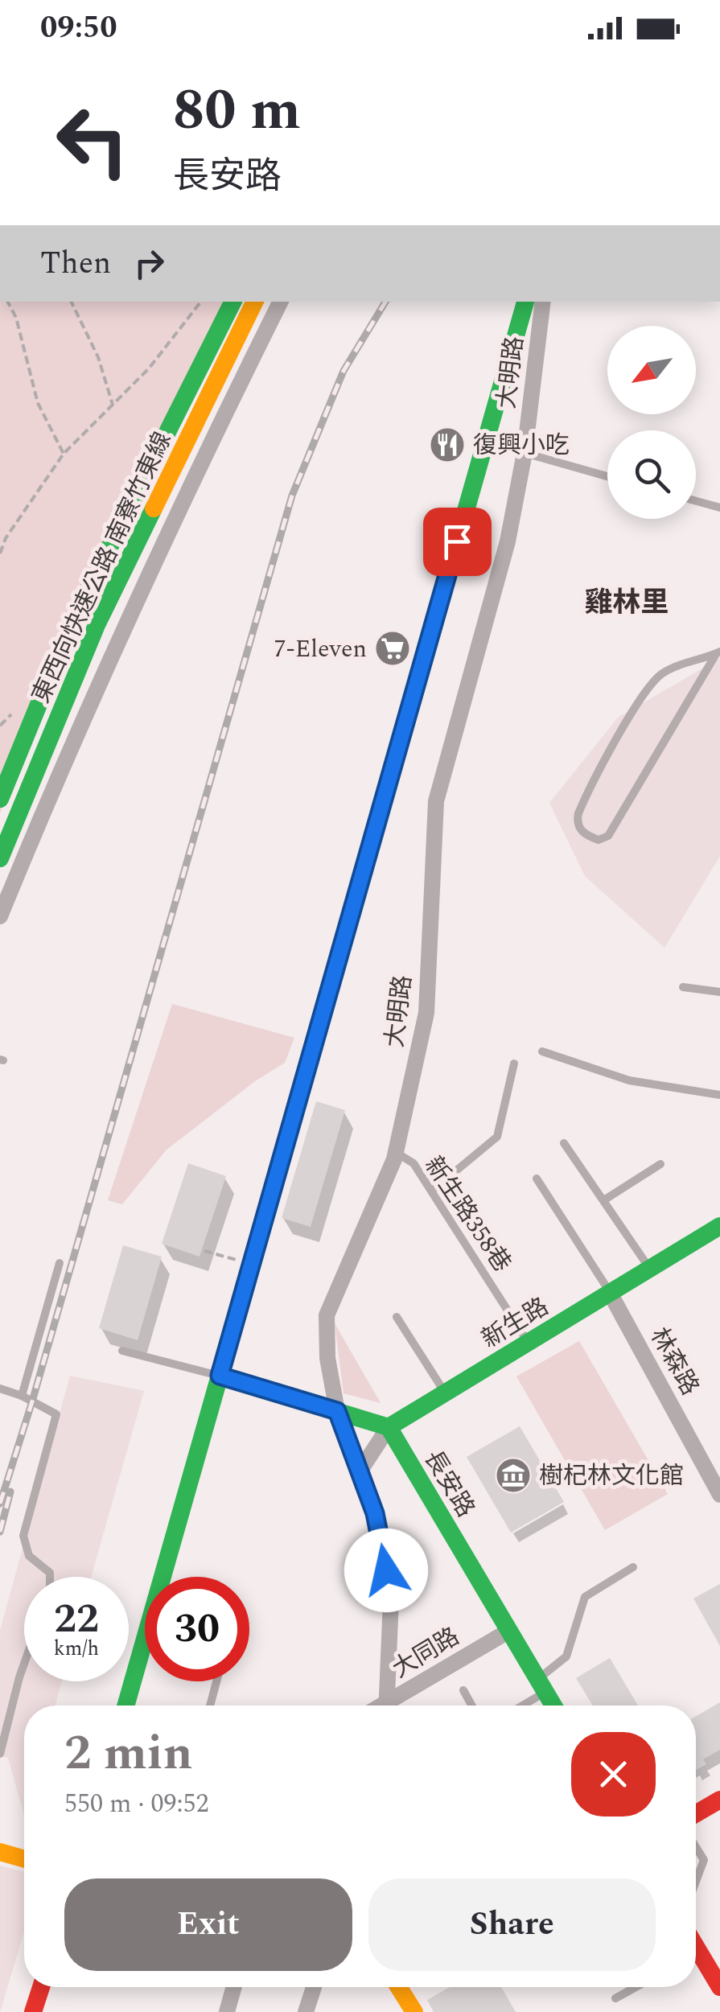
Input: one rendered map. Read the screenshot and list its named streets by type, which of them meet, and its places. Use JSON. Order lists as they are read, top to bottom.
{
  "streets": {
    "main road": ["東西向快速公路 南寮竹東線", "新生路", "長安路"],
    "street": ["大明路", "林森路", "大同路"],
    "lane": ["新生路358巷"]
  },
  "crossings": [
    ["大明路", "新生路358巷"],
    ["大明路", "新生路"],
    ["新生路358巷", "新生路"],
    ["新生路", "林森路"],
    ["新生路", "長安路"],
    ["長安路", "大同路"]
  ],
  "districts": ["雞林里"],
  "places": {
    "restaurant": ["復興小吃"],
    "supermarket": ["7-Eleven"],
    "museum": ["樹杞林文化館"]
  },
  "north": "bottom left",
  "page": {
    "status": "09:50",
    "turn": ["80 m", "長安路"],
    "then": "Then",
    "speed": "22 km/h",
    "limit": "30",
    "heading": ["2 min", "550 m · 09:52"],
    "buttons": ["Exit", "Share"]
  }
}
